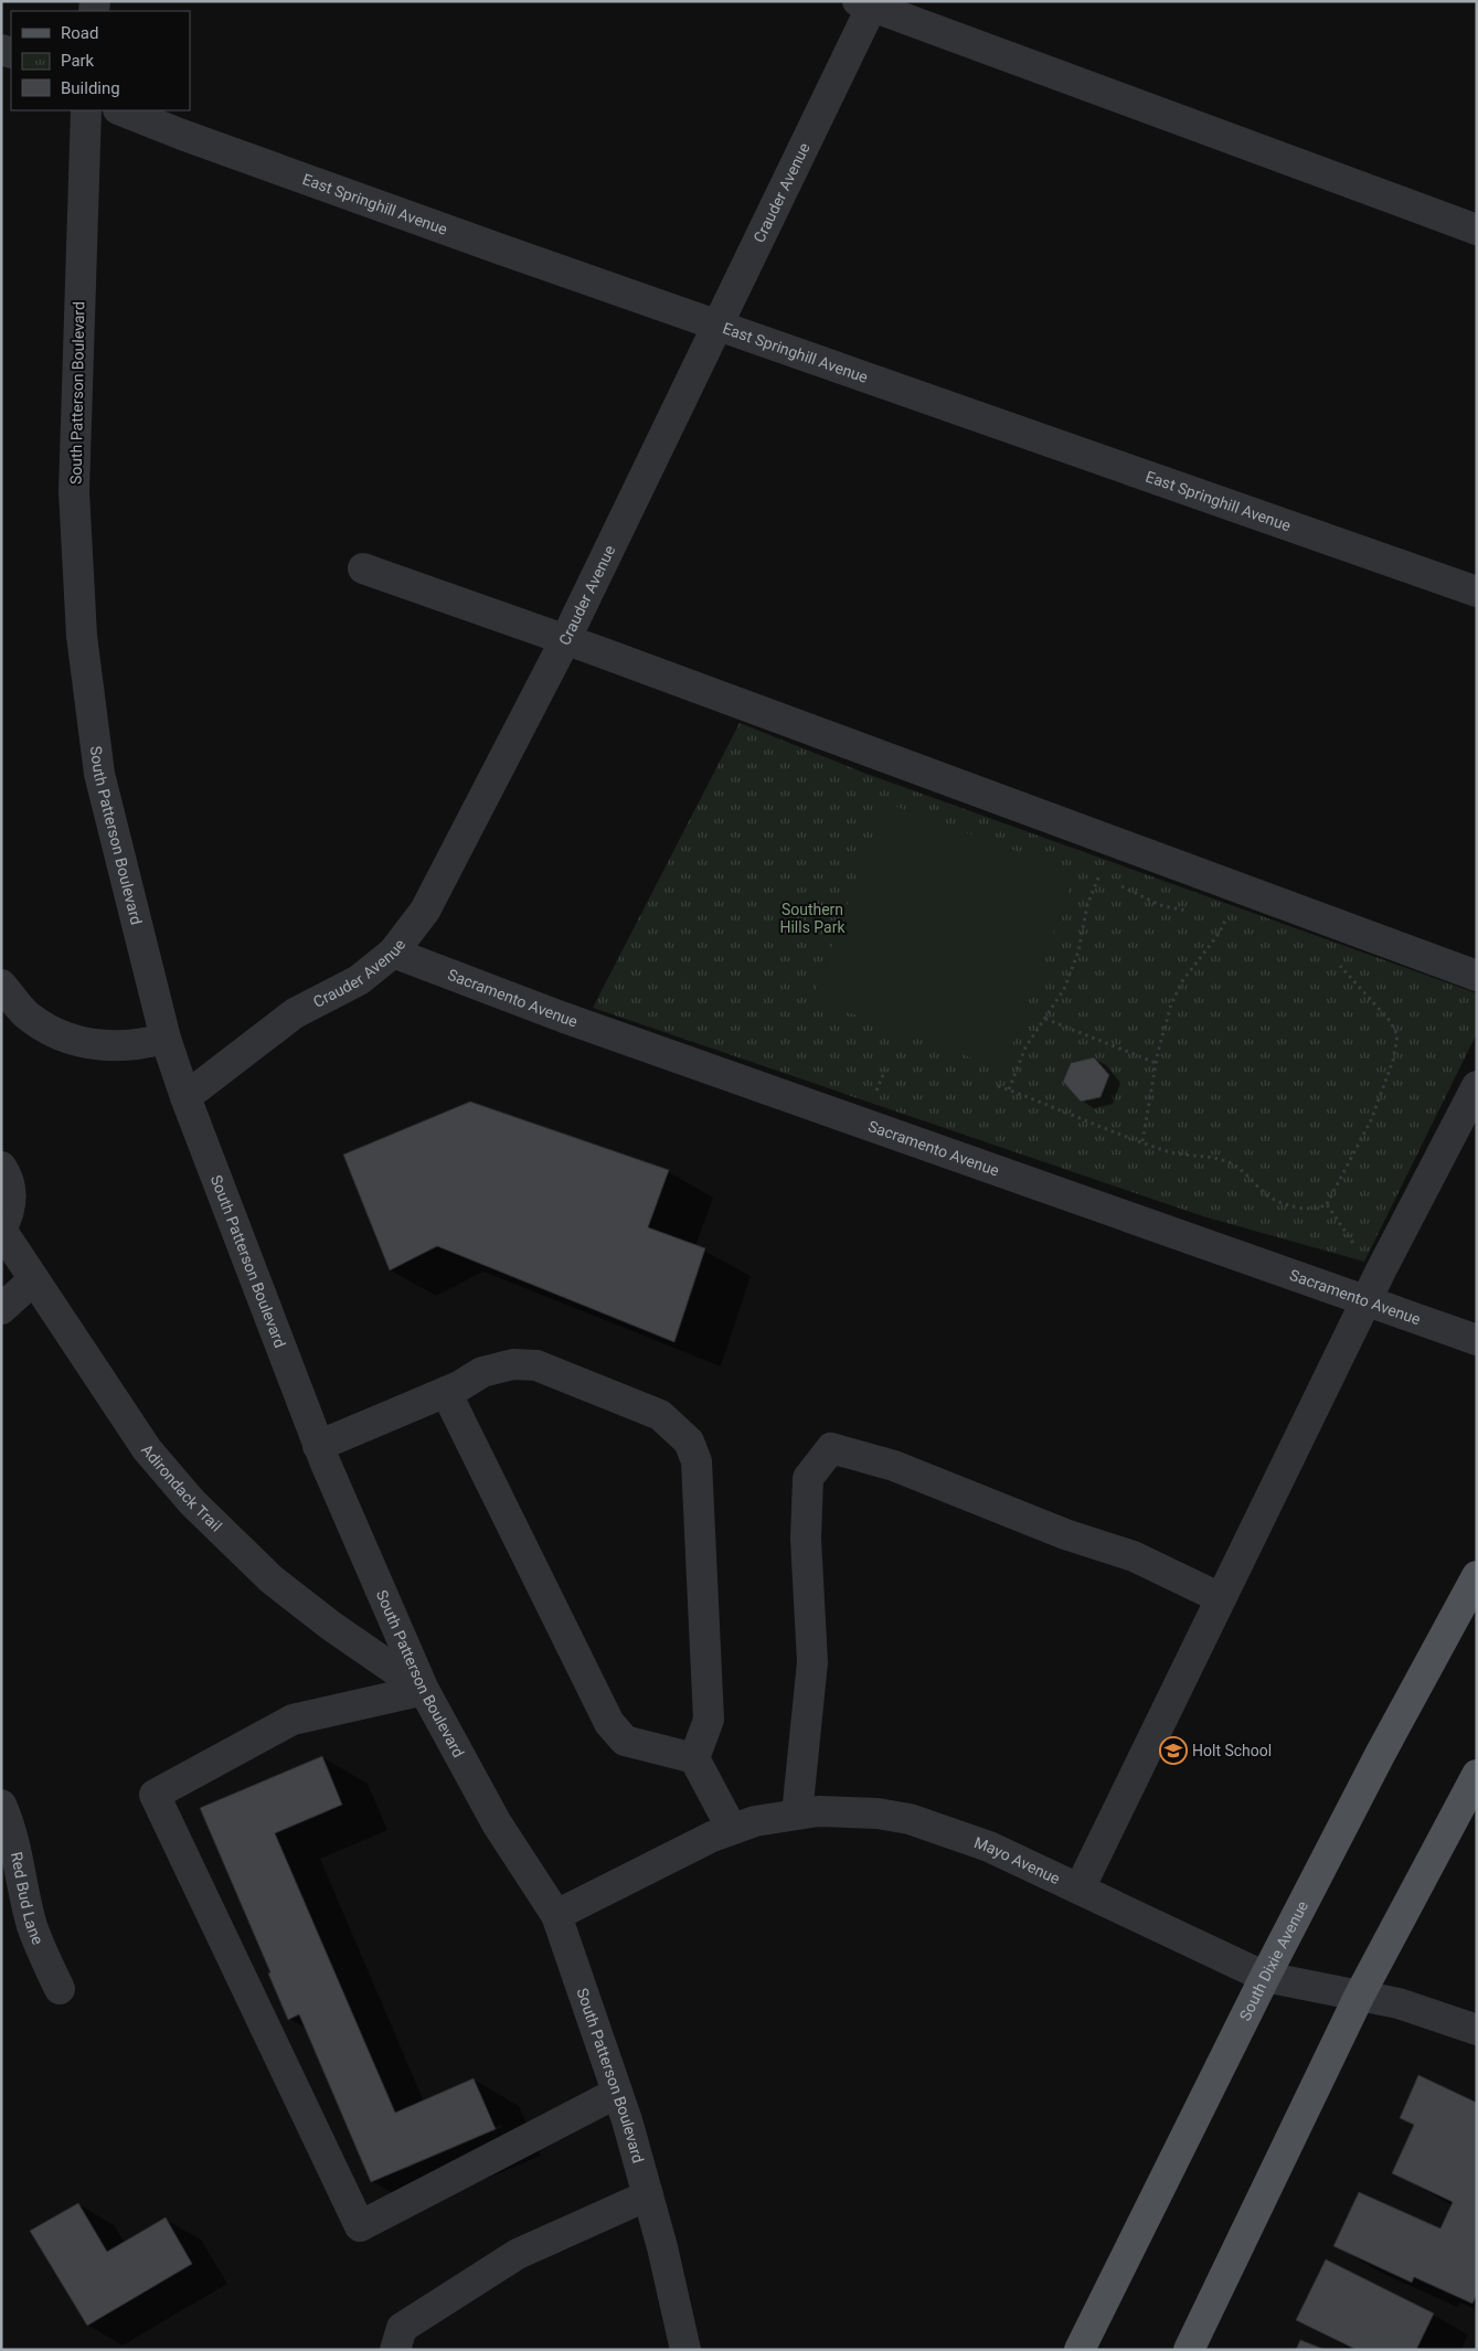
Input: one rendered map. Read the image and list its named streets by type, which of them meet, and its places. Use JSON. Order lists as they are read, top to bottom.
{
  "streets": {
    "main road": ["South Dixie Avenue"],
    "street": [
      "Crauder Avenue",
      "East Springhill Avenue",
      "South Patterson Boulevard",
      "Sacramento Avenue",
      "Adirondack Trail",
      "Mayo Avenue",
      "Red Bud Lane"
    ]
  },
  "crossings": [
    ["Crauder Avenue", "East Springhill Avenue"],
    ["Crauder Avenue", "South Patterson Boulevard"],
    ["Crauder Avenue", "Sacramento Avenue"],
    ["South Patterson Boulevard", "Adirondack Trail"],
    ["South Patterson Boulevard", "Mayo Avenue"],
    ["Mayo Avenue", "South Dixie Avenue"]
  ],
  "parks": ["Southern Hills Park"],
  "places": {
    "school or university": ["Holt School"]
  },
  "legend": ["Road", "Park", "Building"]
}
